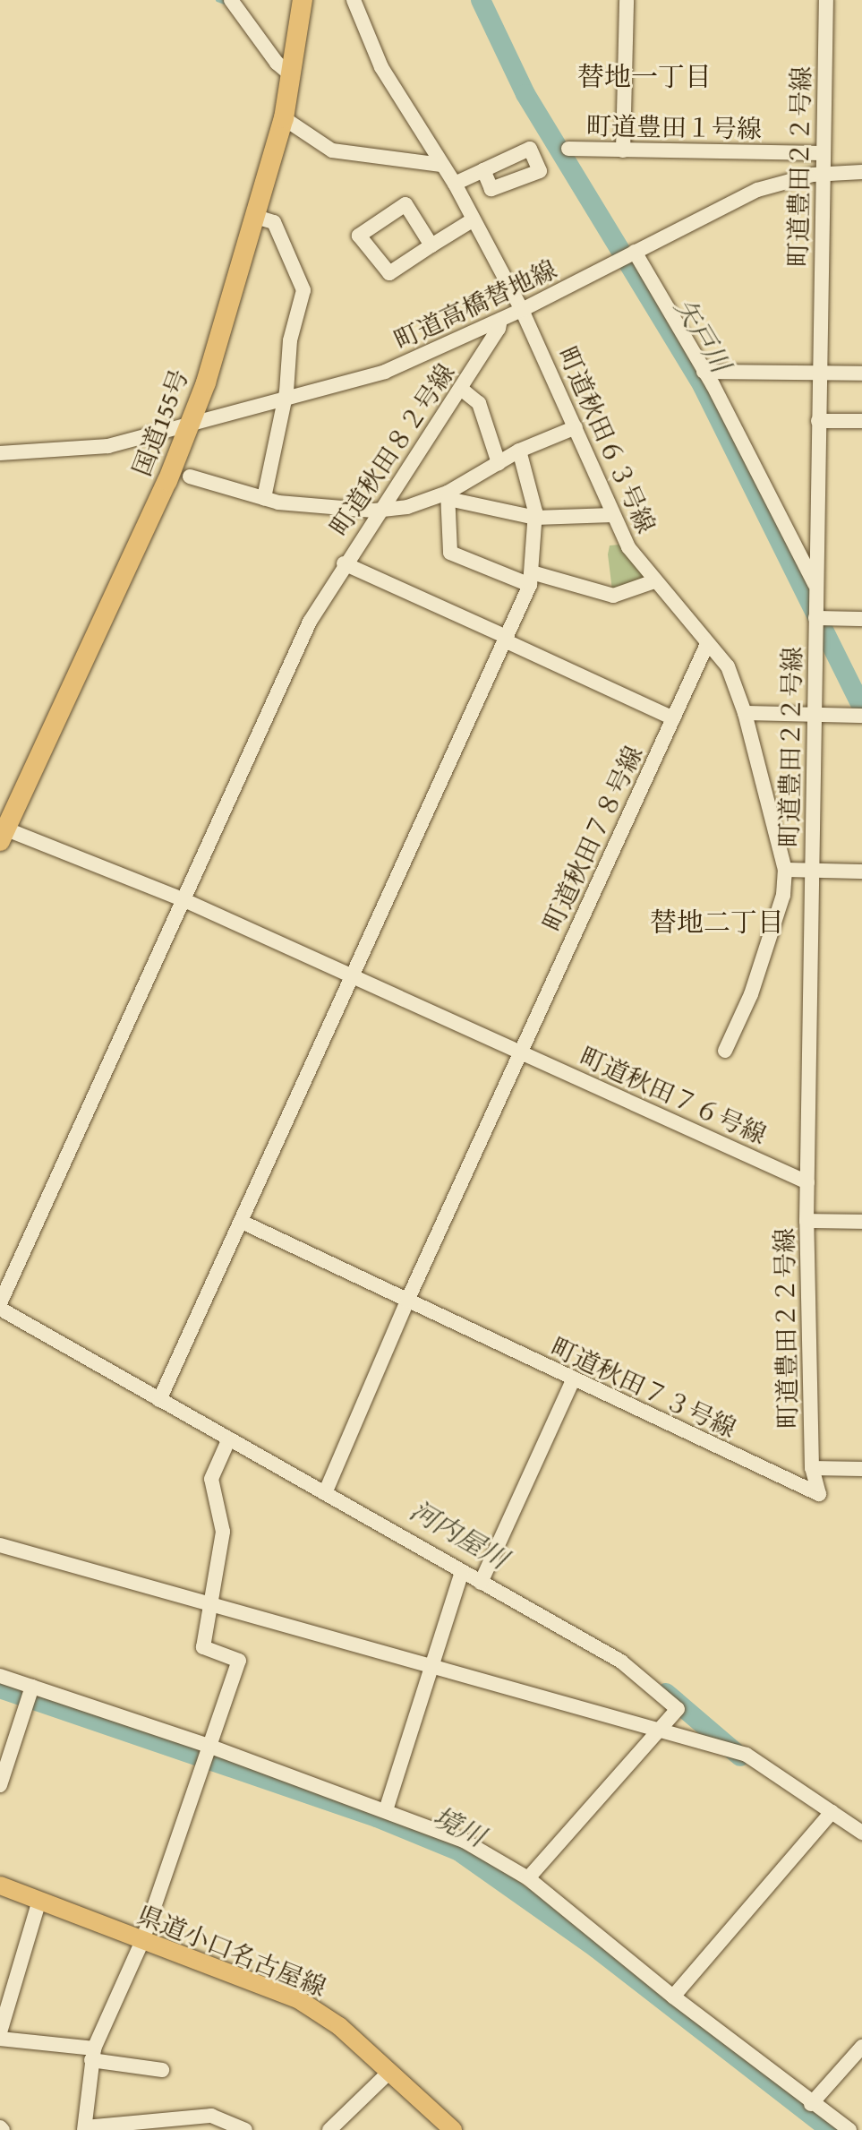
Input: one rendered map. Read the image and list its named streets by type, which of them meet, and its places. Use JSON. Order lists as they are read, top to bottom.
{
  "streets": {
    "highway": ["国道155号"],
    "main road": ["県道小口名古屋線"],
    "street": [
      "町道豊田１号線",
      "町道豊田２２号線",
      "町道高橋替地線",
      "町道秋田６３号線",
      "町道秋田８２号線",
      "町道秋田７８号線",
      "町道秋田７６号線",
      "町道秋田７３号線"
    ]
  },
  "crossings": [
    ["町道豊田１号線", "町道豊田２２号線"],
    ["町道豊田２２号線", "町道高橋替地線"],
    ["町道豊田２２号線", "町道秋田７６号線"],
    ["町道豊田２２号線", "町道秋田７３号線"],
    ["町道高橋替地線", "国道155号"],
    ["町道高橋替地線", "町道秋田６３号線"],
    ["町道高橋替地線", "町道秋田８２号線"],
    ["国道155号", "町道秋田７６号線"],
    ["町道秋田６３号線", "町道秋田７８号線"],
    ["町道秋田８２号線", "町道秋田７６号線"],
    ["町道秋田７８号線", "町道秋田７６号線"],
    ["町道秋田７８号線", "町道秋田７３号線"]
  ],
  "districts": ["替地一丁目", "替地二丁目"],
  "water": ["矢戸川", "河内屋川", "境川"]
}
